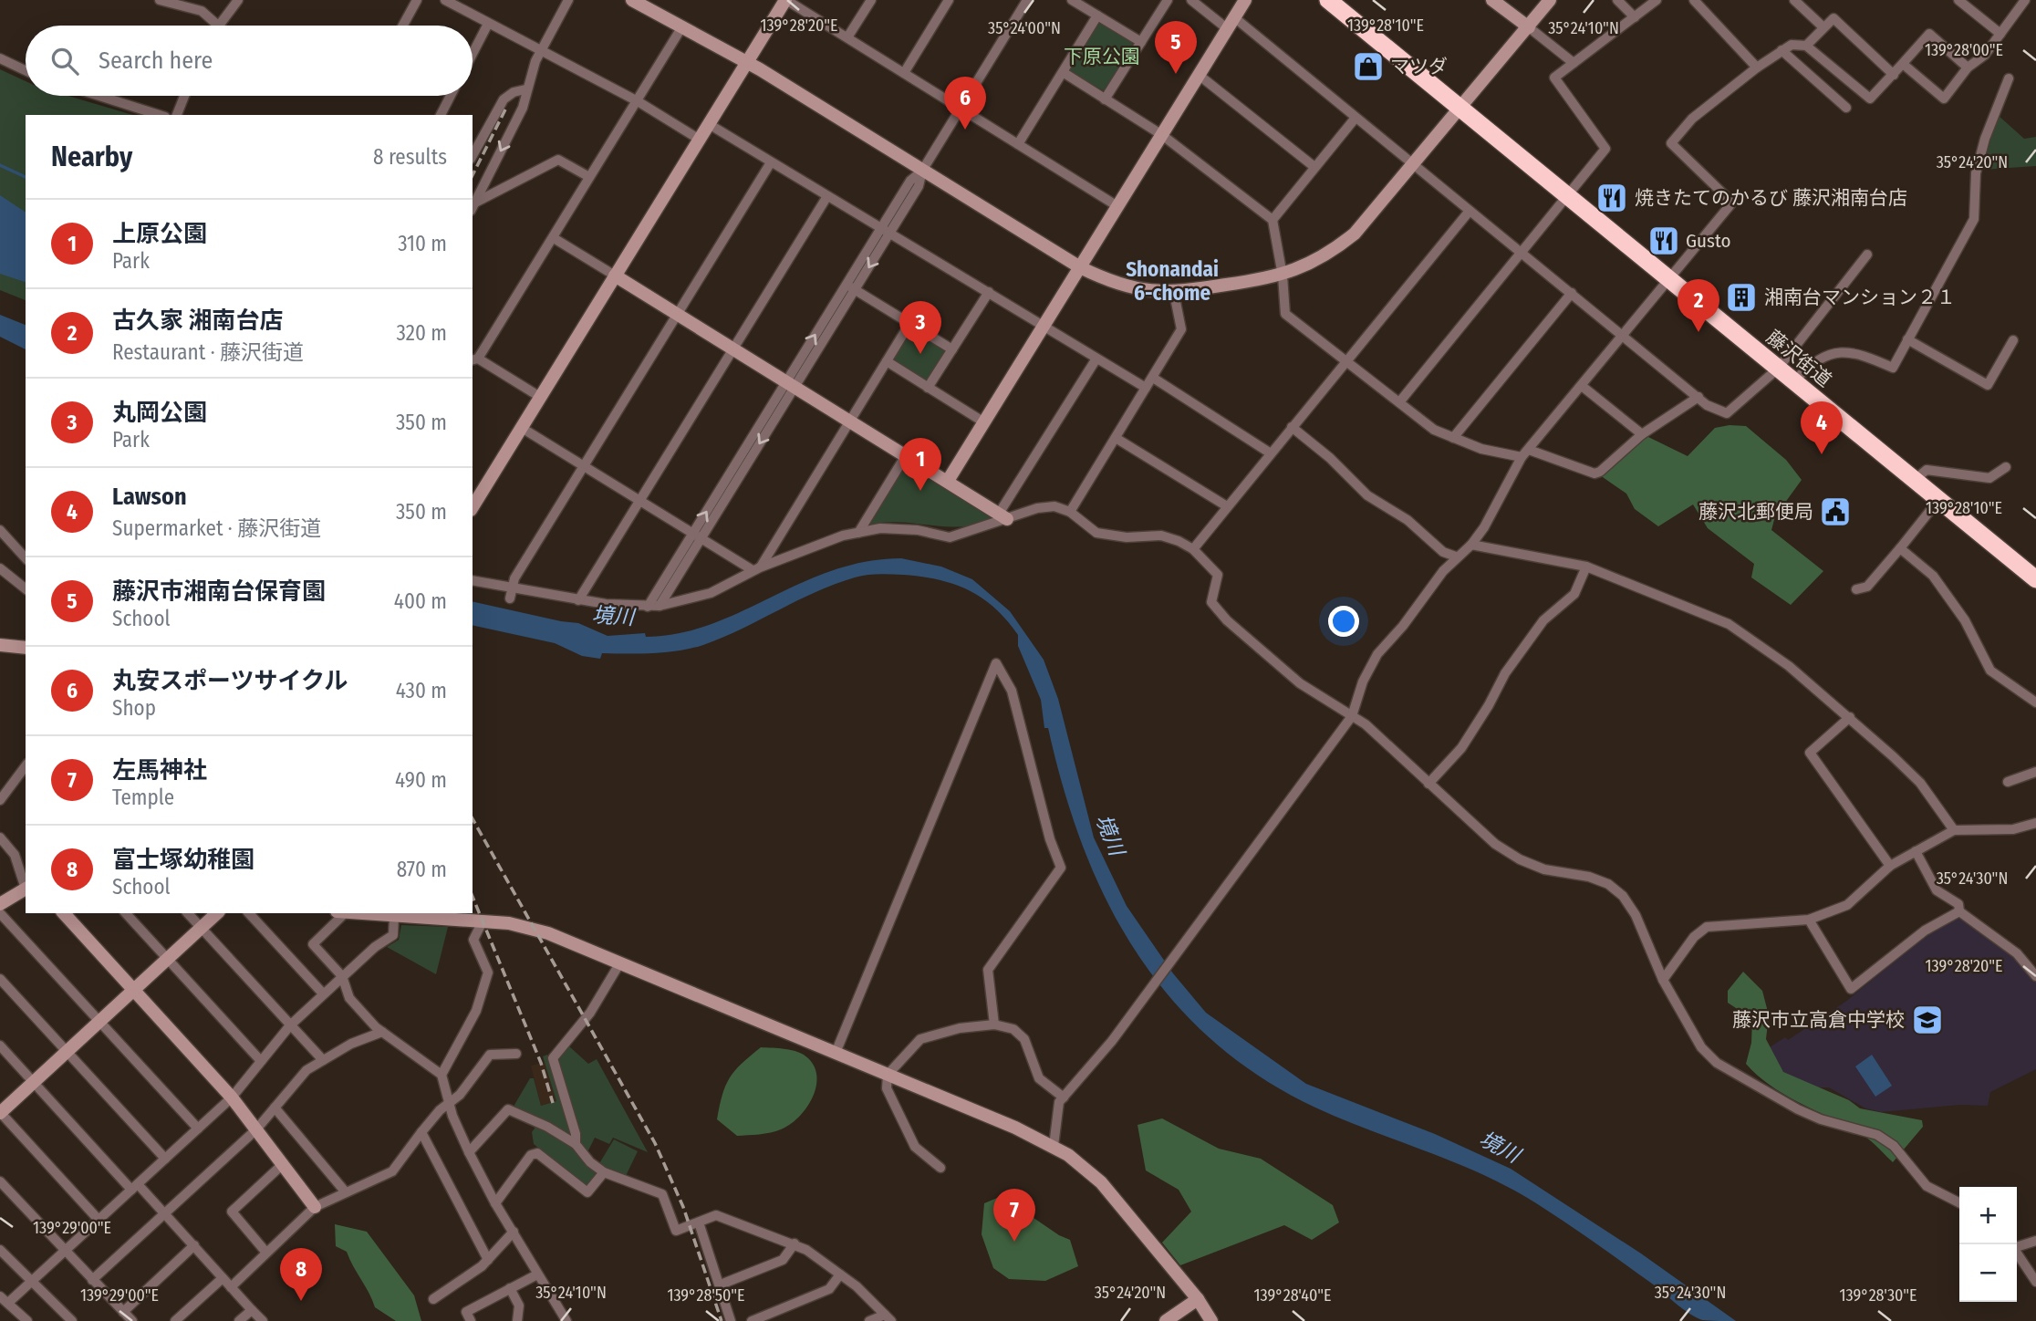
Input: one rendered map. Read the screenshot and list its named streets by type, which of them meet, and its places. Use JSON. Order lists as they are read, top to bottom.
{
  "streets": {
    "highway": ["藤沢街道"]
  },
  "districts": ["Shonandai 6-chome"],
  "water": ["境川"],
  "parks": ["下原公園"],
  "places": {
    "shop": ["マツダ"],
    "restaurant": ["焼きたてのかるび 藤沢湘南台店", "Gusto"],
    "building": ["湘南台マンション２１"],
    "public building": ["藤沢北郵便局"],
    "school or university": ["藤沢市立高倉中学校"]
  },
  "page": {
    "pins": [
      "5",
      "6",
      "2",
      "3",
      "4",
      "1",
      "7",
      "8"
    ],
    "search": "Search here",
    "heading": ["Nearby", "8 results"],
    "list": [
      {
        "mark": "1",
        "name": "上原公園",
        "note": "Park",
        "value": "310 m"
      },
      {
        "mark": "2",
        "name": "古久家 湘南台店",
        "note": "Restaurant · 藤沢街道",
        "value": "320 m"
      },
      {
        "mark": "3",
        "name": "丸岡公園",
        "note": "Park",
        "value": "350 m"
      },
      {
        "mark": "4",
        "name": "Lawson",
        "note": "Supermarket · 藤沢街道",
        "value": "350 m"
      },
      {
        "mark": "5",
        "name": "藤沢市湘南台保育園",
        "note": "School",
        "value": "400 m"
      },
      {
        "mark": "6",
        "name": "丸安スポーツサイクル",
        "note": "Shop",
        "value": "430 m"
      },
      {
        "mark": "7",
        "name": "左馬神社",
        "note": "Temple",
        "value": "490 m"
      },
      {
        "mark": "8",
        "name": "富士塚幼稚園",
        "note": "School",
        "value": "870 m"
      }
    ],
    "map_buttons": ["+", "−"]
  },
  "coordinates": [
    "139°28'20\"E",
    "139°28'10\"E",
    "35°24'10\"N",
    "35°24'00\"N",
    "139°28'00\"E",
    "35°24'20\"N",
    "35°24'30\"N",
    "139°29'00\"E",
    "139°28'50\"E",
    "139°28'40\"E",
    "139°28'30\"E"
  ]
}
